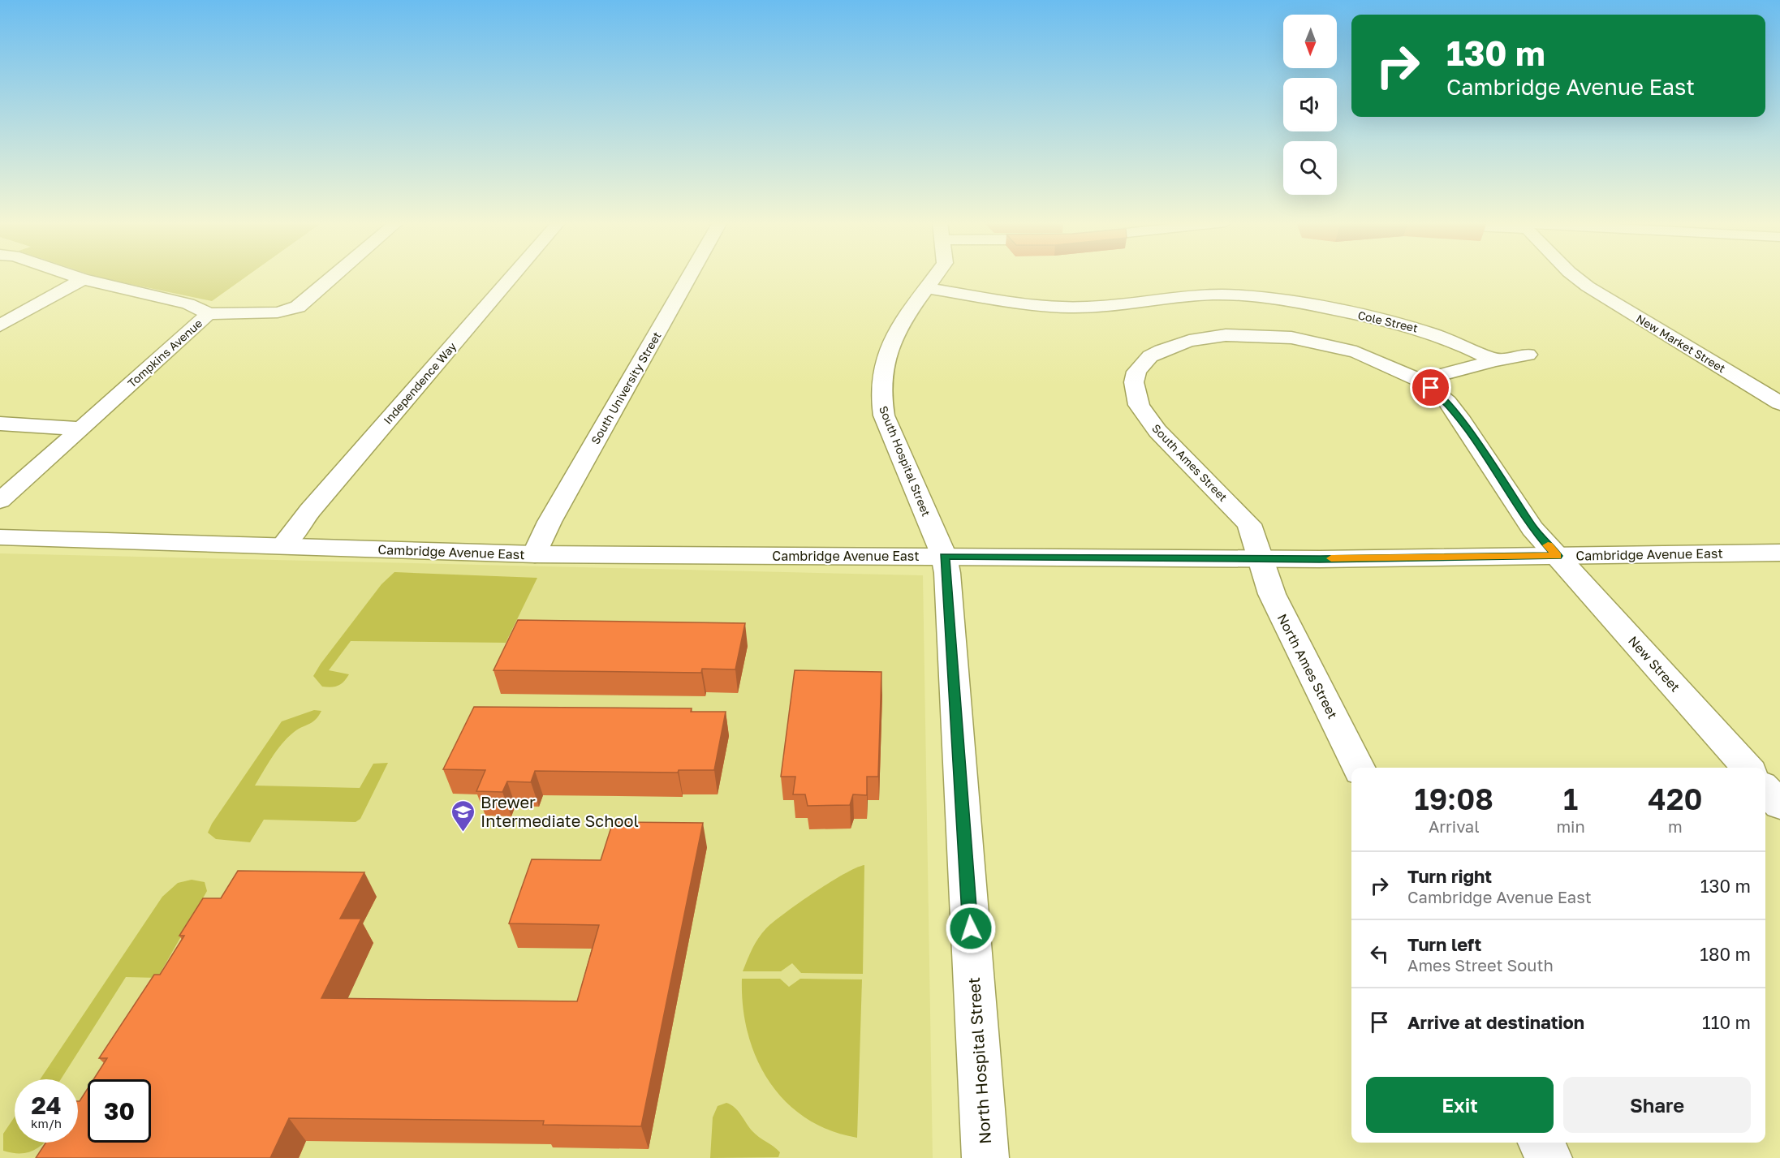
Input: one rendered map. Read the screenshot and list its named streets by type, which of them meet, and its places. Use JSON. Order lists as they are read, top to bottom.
{
  "streets": {
    "street": [
      "Cole Street",
      "New Market Street",
      "Tompkins Avenue",
      "Independence Way",
      "South University Street",
      "South Hospital Street",
      "South Ames Street",
      "Cambridge Avenue East",
      "New Street",
      "North Ames Street",
      "North Hospital Street"
    ]
  },
  "crossings": [
    ["Cole Street", "South Hospital Street"],
    ["Independence Way", "Cambridge Avenue East"],
    ["South University Street", "Cambridge Avenue East"],
    ["South Hospital Street", "Cambridge Avenue East"],
    ["South Hospital Street", "North Hospital Street"],
    ["South Ames Street", "Cambridge Avenue East"],
    ["South Ames Street", "New Street"],
    ["South Ames Street", "North Ames Street"],
    ["Cambridge Avenue East", "New Street"],
    ["Cambridge Avenue East", "North Ames Street"],
    ["Cambridge Avenue East", "North Hospital Street"]
  ],
  "places": {
    "school or university": ["Brewer Intermediate School"]
  },
  "north": "bottom",
  "page": {
    "turn": ["130 m", "Cambridge Avenue East"],
    "eta": [
      "19:08",
      "Arrival",
      "1",
      "min",
      "420",
      "m"
    ],
    "list": [
      {
        "name": "Turn right",
        "note": "Cambridge Avenue East",
        "value": "130 m"
      },
      {
        "name": "Turn left",
        "note": "Ames Street South",
        "value": "180 m"
      },
      {
        "name": "Arrive at destination",
        "value": "110 m"
      }
    ],
    "buttons": ["Exit", "Share"],
    "speed": "24 km/h",
    "limit": "30"
  }
}
